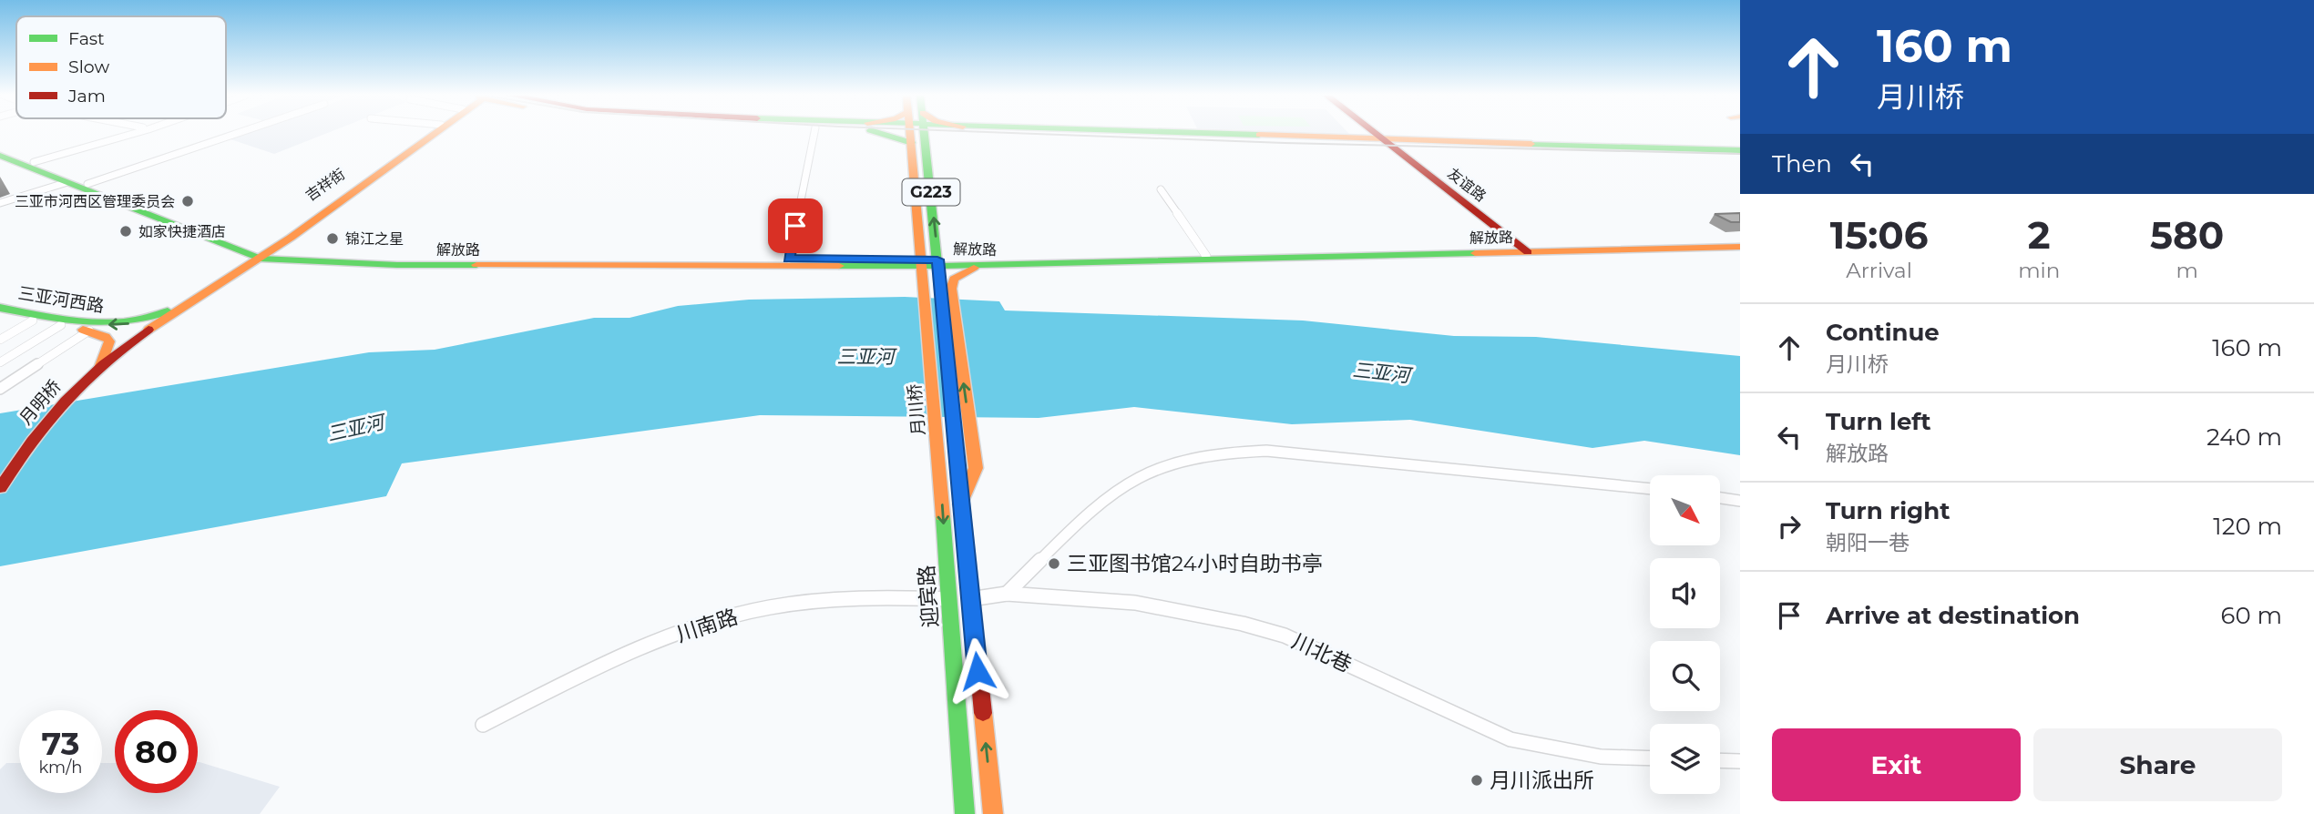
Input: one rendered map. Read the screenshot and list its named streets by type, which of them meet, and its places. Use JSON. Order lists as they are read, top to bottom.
{
  "streets": {
    "main road": [
      "吉祥街",
      "友谊路",
      "G223",
      "解放路",
      "三亚河西路",
      "月明桥",
      "月川桥",
      "迎宾路"
    ],
    "street": ["川南路", "川北巷"]
  },
  "crossings": [
    ["吉祥街", "解放路"],
    ["吉祥街", "三亚河西路"],
    ["吉祥街", "月明桥"],
    ["友谊路", "解放路"],
    ["G223", "解放路"],
    ["G223", "月川桥"],
    ["G223", "川北巷"],
    ["解放路", "三亚河西路"],
    ["解放路", "月明桥"],
    ["解放路", "月川桥"],
    ["三亚河西路", "月明桥"],
    ["月川桥", "迎宾路"],
    ["迎宾路", "川南路"]
  ],
  "water": ["三亚河"],
  "places": [
    "三亚市河西区管理委员会",
    "如家快捷酒店",
    "锦江之星",
    "三亚图书馆24小时自助书亭",
    "月川派出所"
  ],
  "legend": ["Fast", "Slow", "Jam"],
  "north": "bottom right",
  "page": {
    "turn": ["160 m", "月川桥"],
    "then": "Then",
    "eta": [
      "15:06",
      "Arrival",
      "2",
      "min",
      "580",
      "m"
    ],
    "list": [
      {
        "name": "Continue",
        "note": "月川桥",
        "value": "160 m"
      },
      {
        "name": "Turn left",
        "note": "解放路",
        "value": "240 m"
      },
      {
        "name": "Turn right",
        "note": "朝阳一巷",
        "value": "120 m"
      },
      {
        "name": "Arrive at destination",
        "value": "60 m"
      }
    ],
    "speed": "73 km/h",
    "limit": "80",
    "buttons": ["Exit", "Share"]
  }
}
